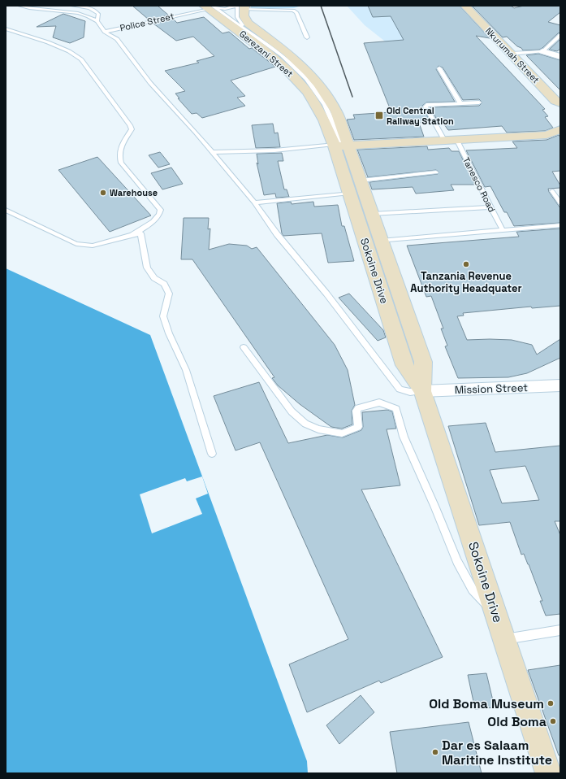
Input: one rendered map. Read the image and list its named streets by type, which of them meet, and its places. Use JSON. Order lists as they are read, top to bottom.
{
  "streets": {
    "main road": ["Gerezani Street", "Nkurumah Street", "Sokoine Drive"],
    "street": ["Mission Street"],
    "lane": ["Police Street", "Tanesco Road"]
  },
  "crossings": [
    ["Police Street", "Gerezani Street"],
    ["Gerezani Street", "Sokoine Drive"],
    ["Sokoine Drive", "Mission Street"]
  ],
  "places": {
    "transit": ["Old Central Railway Station"],
    "other": [
      "Warehouse",
      "Tanzania Revenue Authority Headquater",
      "Old Boma Museum",
      "Old Boma",
      "Dar es Salaam Maritine Institute"
    ]
  }
}
